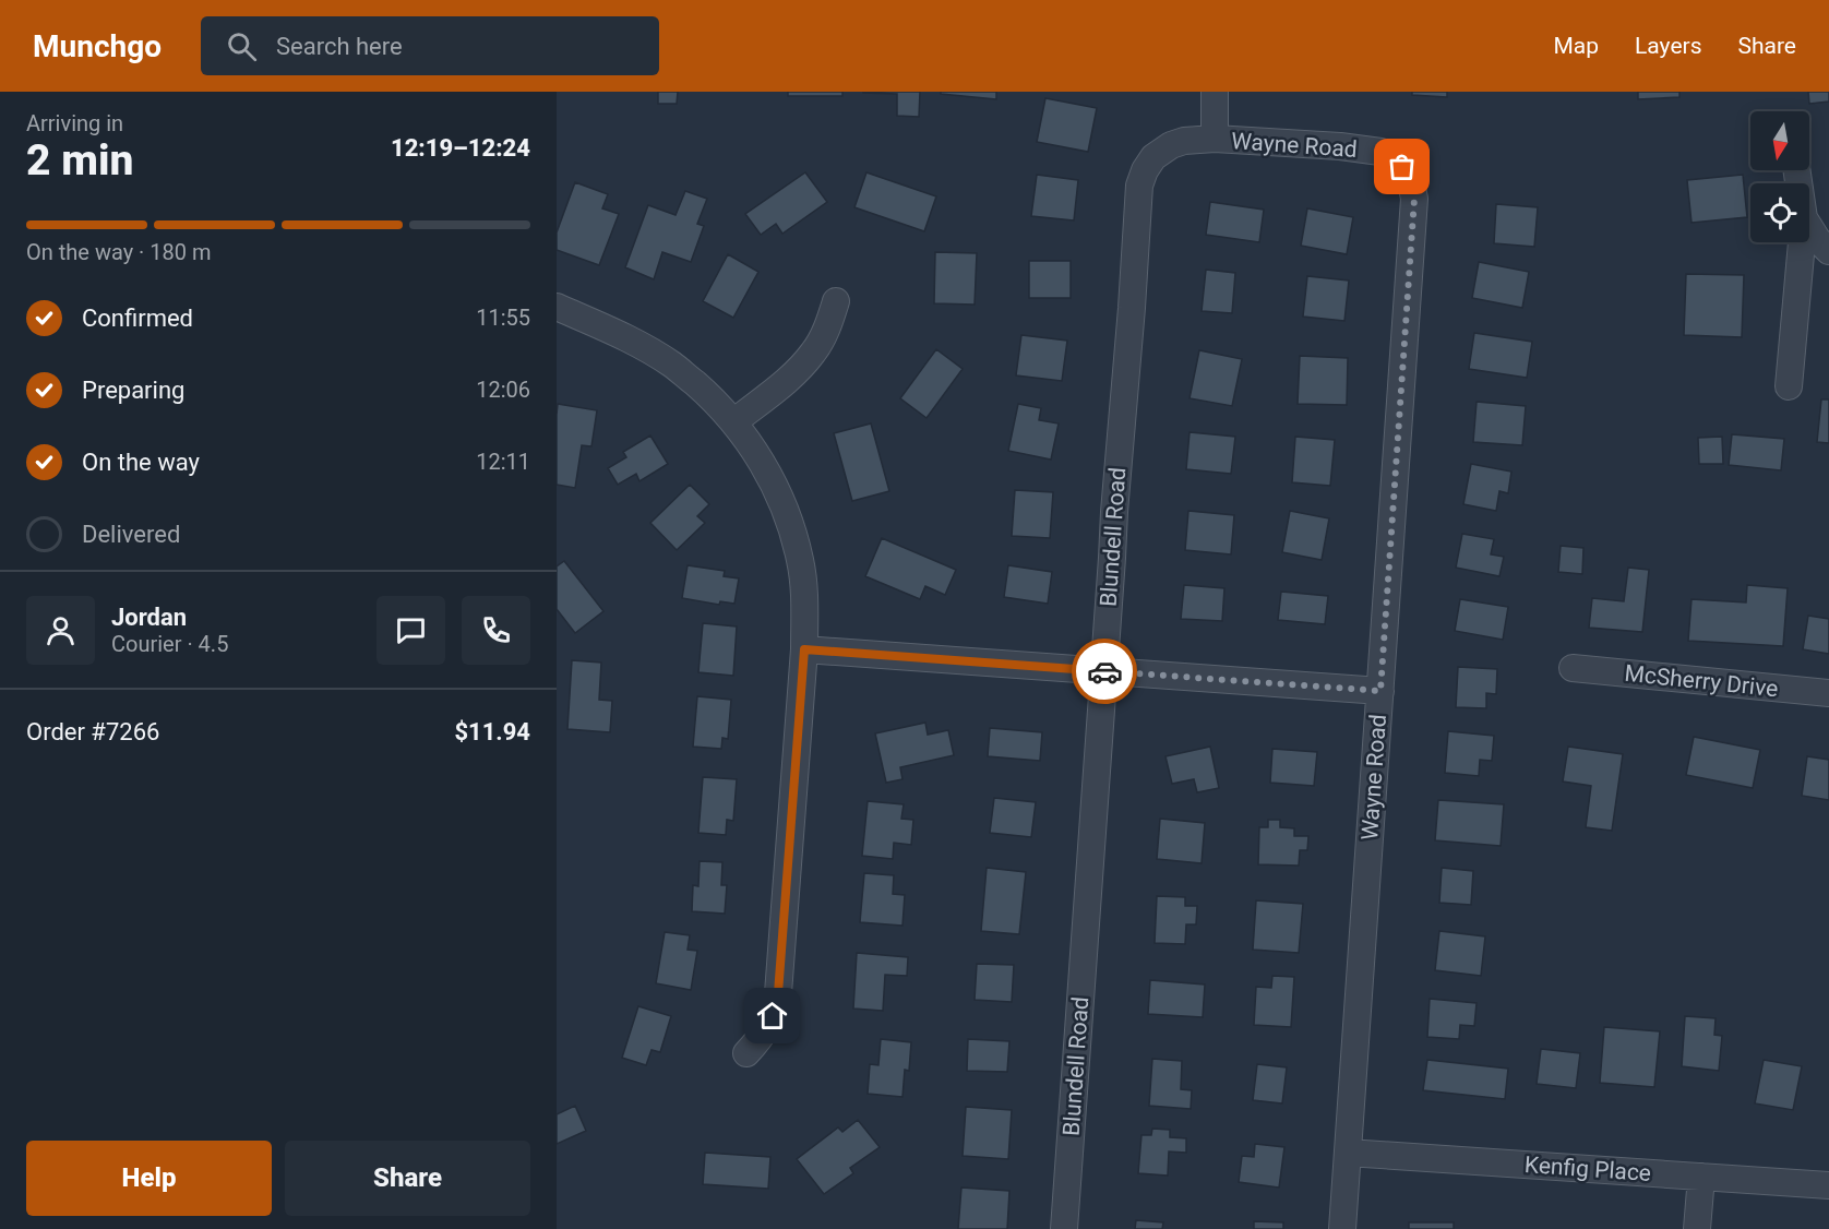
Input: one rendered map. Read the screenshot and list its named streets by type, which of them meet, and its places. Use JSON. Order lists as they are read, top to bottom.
{
  "streets": {
    "street": [
      "Wayne Road",
      "Blundell Road",
      "McSherry Drive",
      "Kenfig Place"
    ]
  },
  "crossings": [
    ["Wayne Road", "Blundell Road"],
    ["Wayne Road", "Kenfig Place"]
  ],
  "north": "bottom",
  "page": {
    "header": "Munchgo",
    "search": "Search here",
    "nav": ["Map", "Layers", "Share"],
    "heading": ["2 min", "Arriving in", "12:19–12:24"],
    "panel": [
      "Jordan",
      "Courier · 4.5",
      "Order #7266",
      "$11.94"
    ],
    "bar": "On the way · 180 m",
    "list": [
      ["Confirmed", "11:55"],
      ["Preparing", "12:06"],
      ["On the way", "12:11"],
      "Delivered"
    ],
    "buttons": ["Help", "Share"]
  }
}
